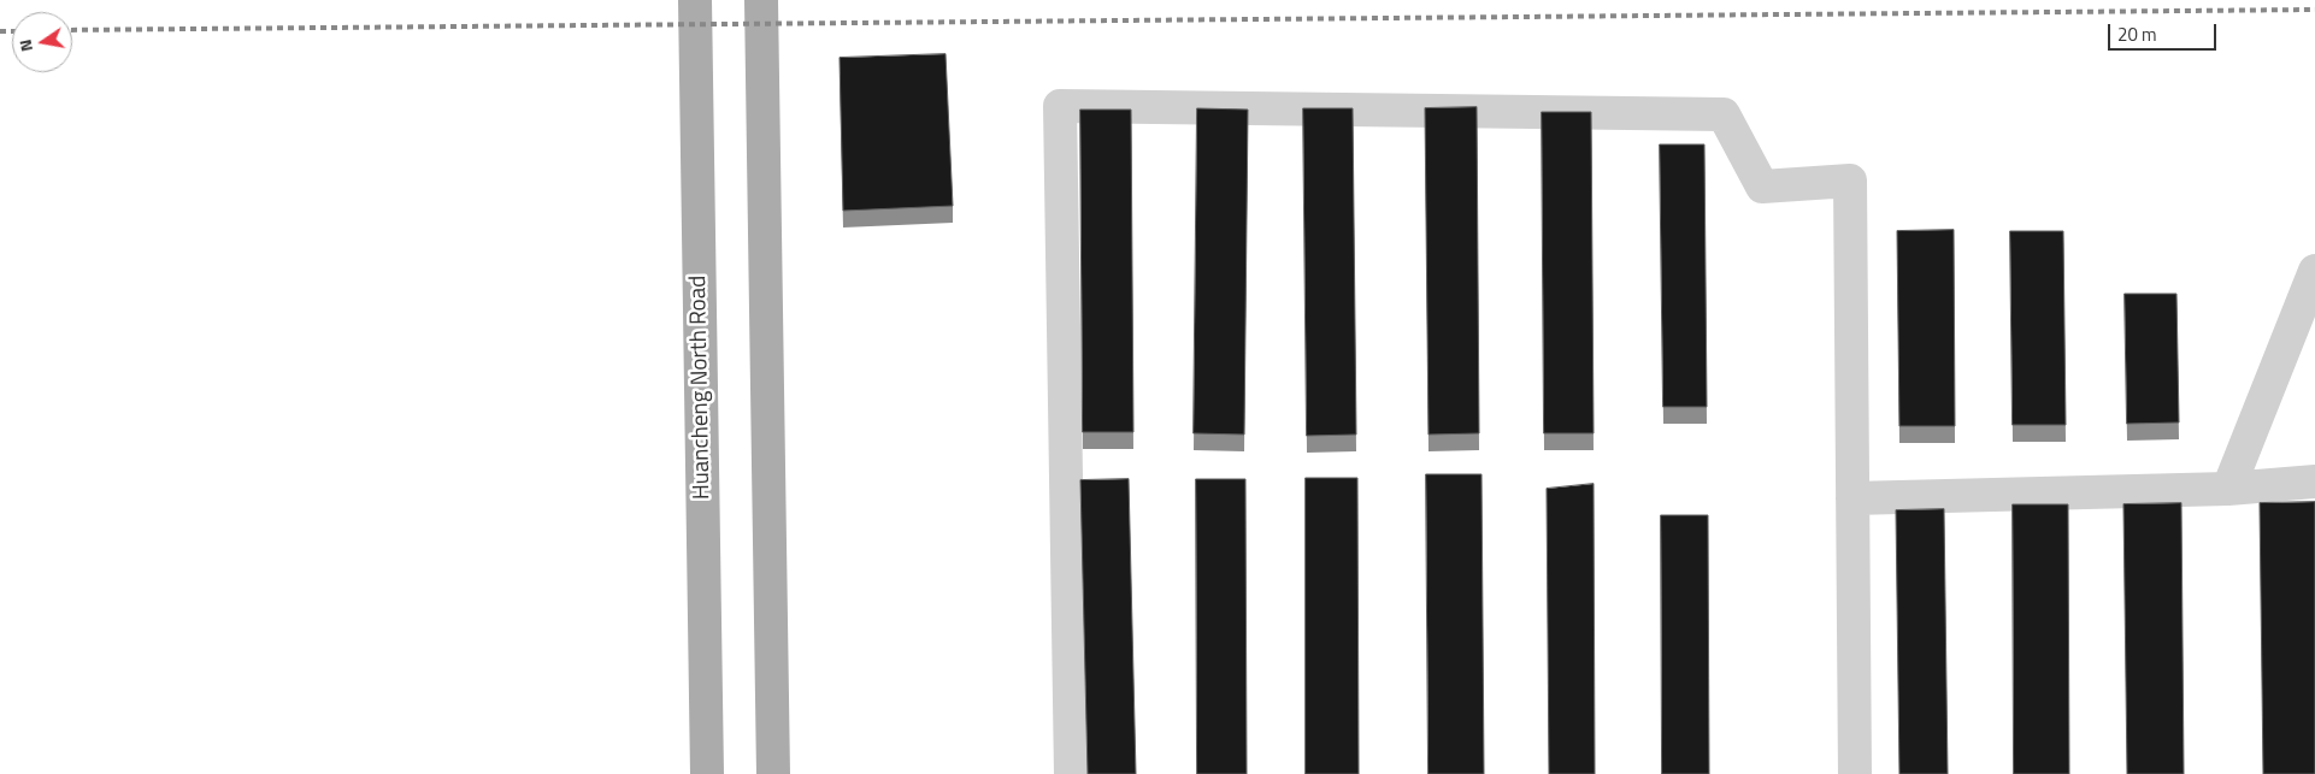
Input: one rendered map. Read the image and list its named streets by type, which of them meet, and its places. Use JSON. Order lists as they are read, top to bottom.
{
  "streets": {
    "main road": ["Huancheng North Road"]
  },
  "scale_bar": "20 m",
  "north": "left"
}
